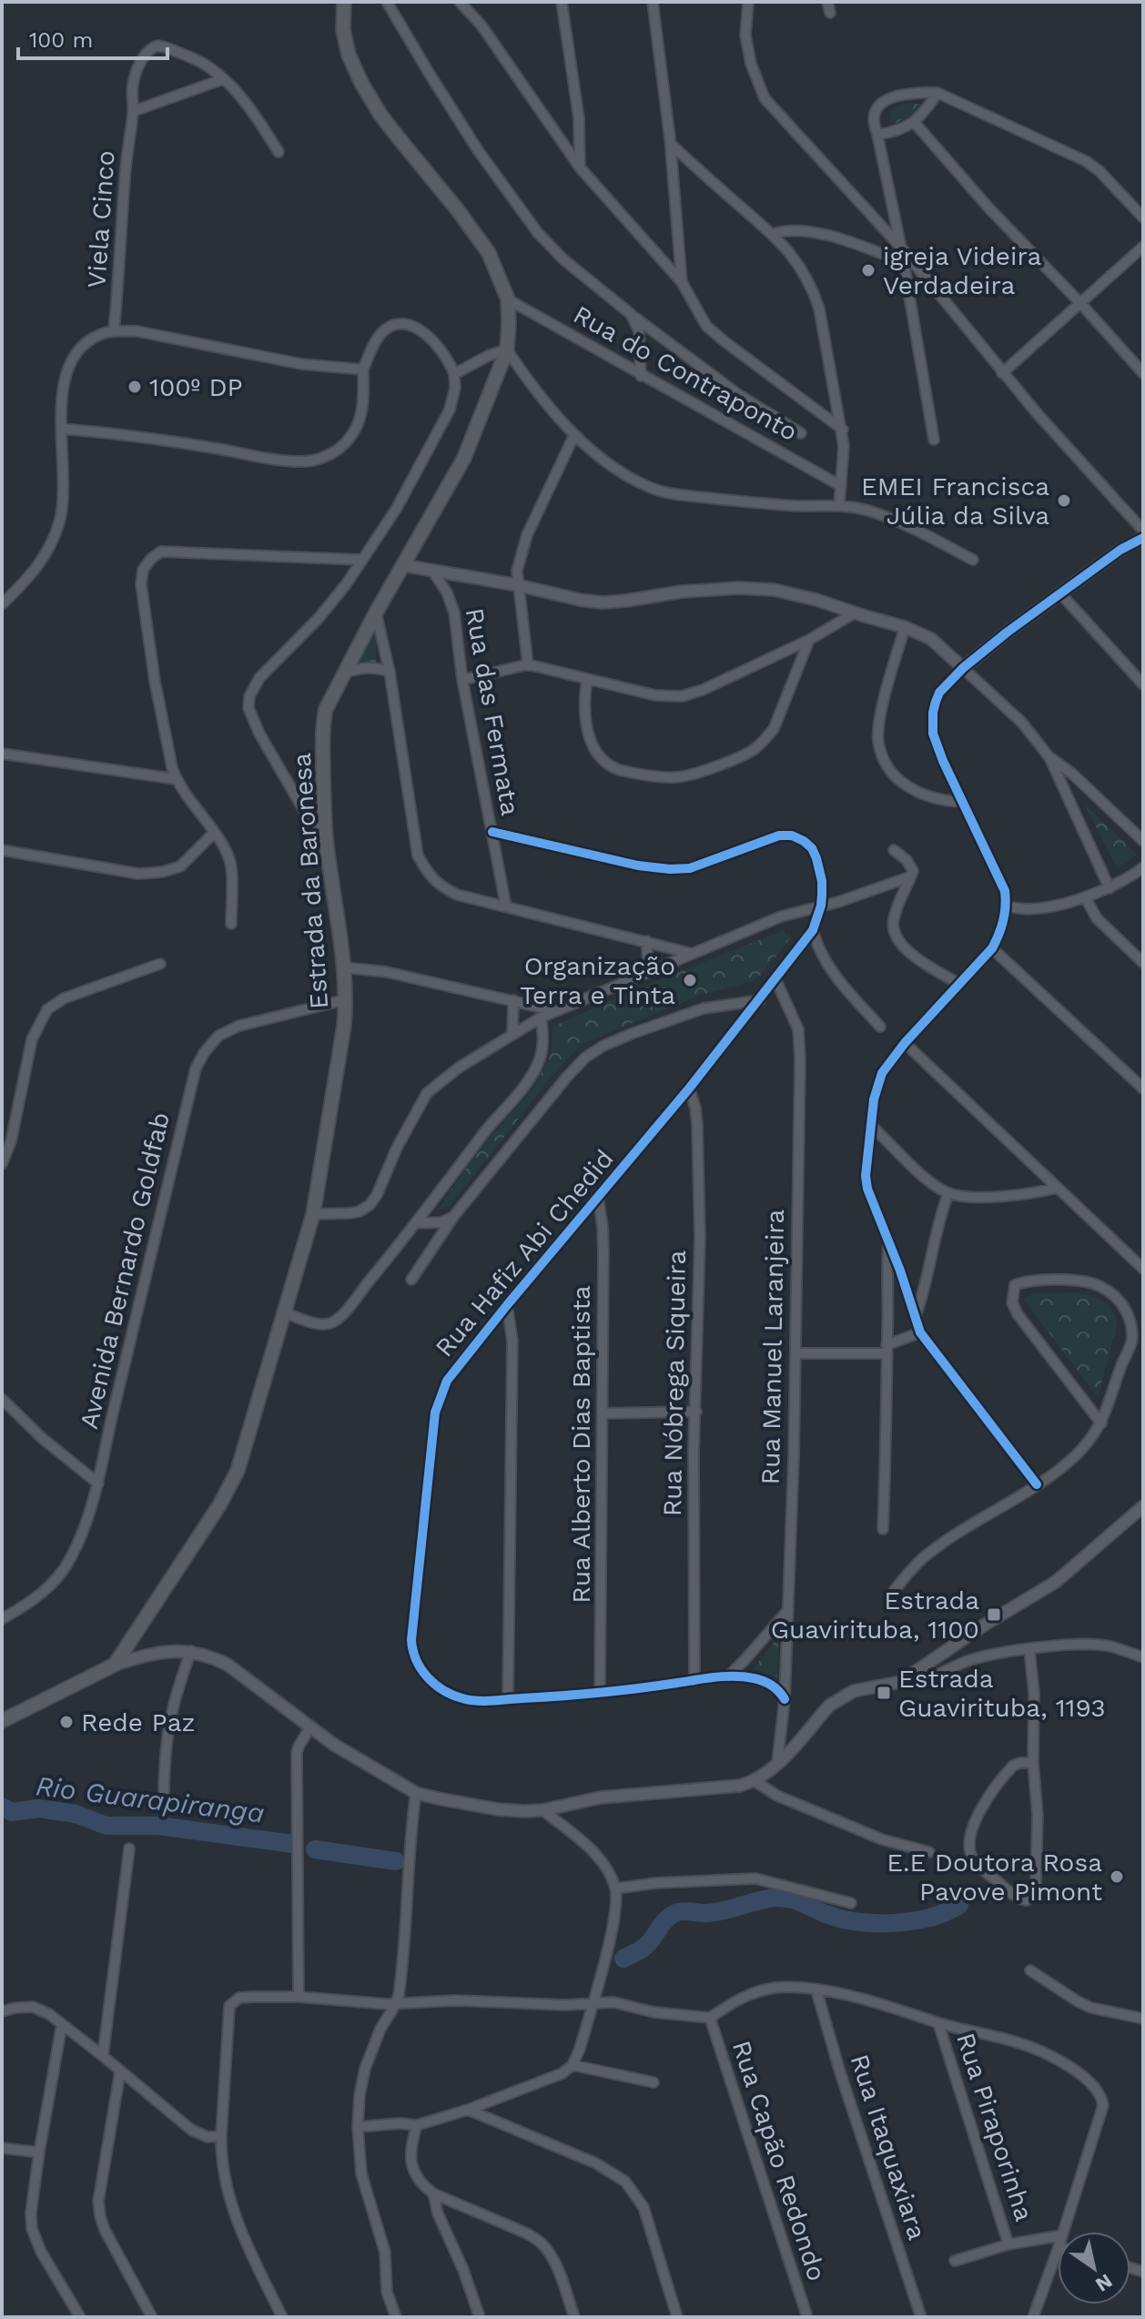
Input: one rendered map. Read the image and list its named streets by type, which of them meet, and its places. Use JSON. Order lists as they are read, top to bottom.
{
  "streets": {
    "main road": ["Estrada da Baronesa"],
    "street": [
      "Viela Cinco",
      "Rua do Contraponto",
      "Rua das Fermata",
      "Rua Hafiz Abi Chedid",
      "Avenida Bernardo Goldfab",
      "Rua Manuel Laranjeira",
      "Rua Nóbrega Siqueira",
      "Rua Alberto Dias Baptista",
      "Rua Piraporinha",
      "Rua Itaquaxiara",
      "Rua Capão Redondo"
    ]
  },
  "crossings": [
    ["Rua do Contraponto", "Estrada da Baronesa"],
    ["Estrada da Baronesa", "Avenida Bernardo Goldfab"],
    ["Rua Hafiz Abi Chedid", "Rua Manuel Laranjeira"],
    ["Rua Hafiz Abi Chedid", "Rua Nóbrega Siqueira"],
    ["Rua Hafiz Abi Chedid", "Rua Alberto Dias Baptista"]
  ],
  "water": ["Rio Guarapiranga"],
  "places": {
    "other": [
      "igreja Videira Verdadeira",
      "100º DP",
      "EMEI Francisca Júlia da Silva",
      "Organização Terra e Tinta",
      "Rede Paz",
      "E.E Doutora Rosa Pavove Pimont"
    ],
    "transit": ["Estrada Guavirituba, 1100", "Estrada Guavirituba, 1193"]
  },
  "scale_bar": "100 m",
  "north": "bottom right"
}
